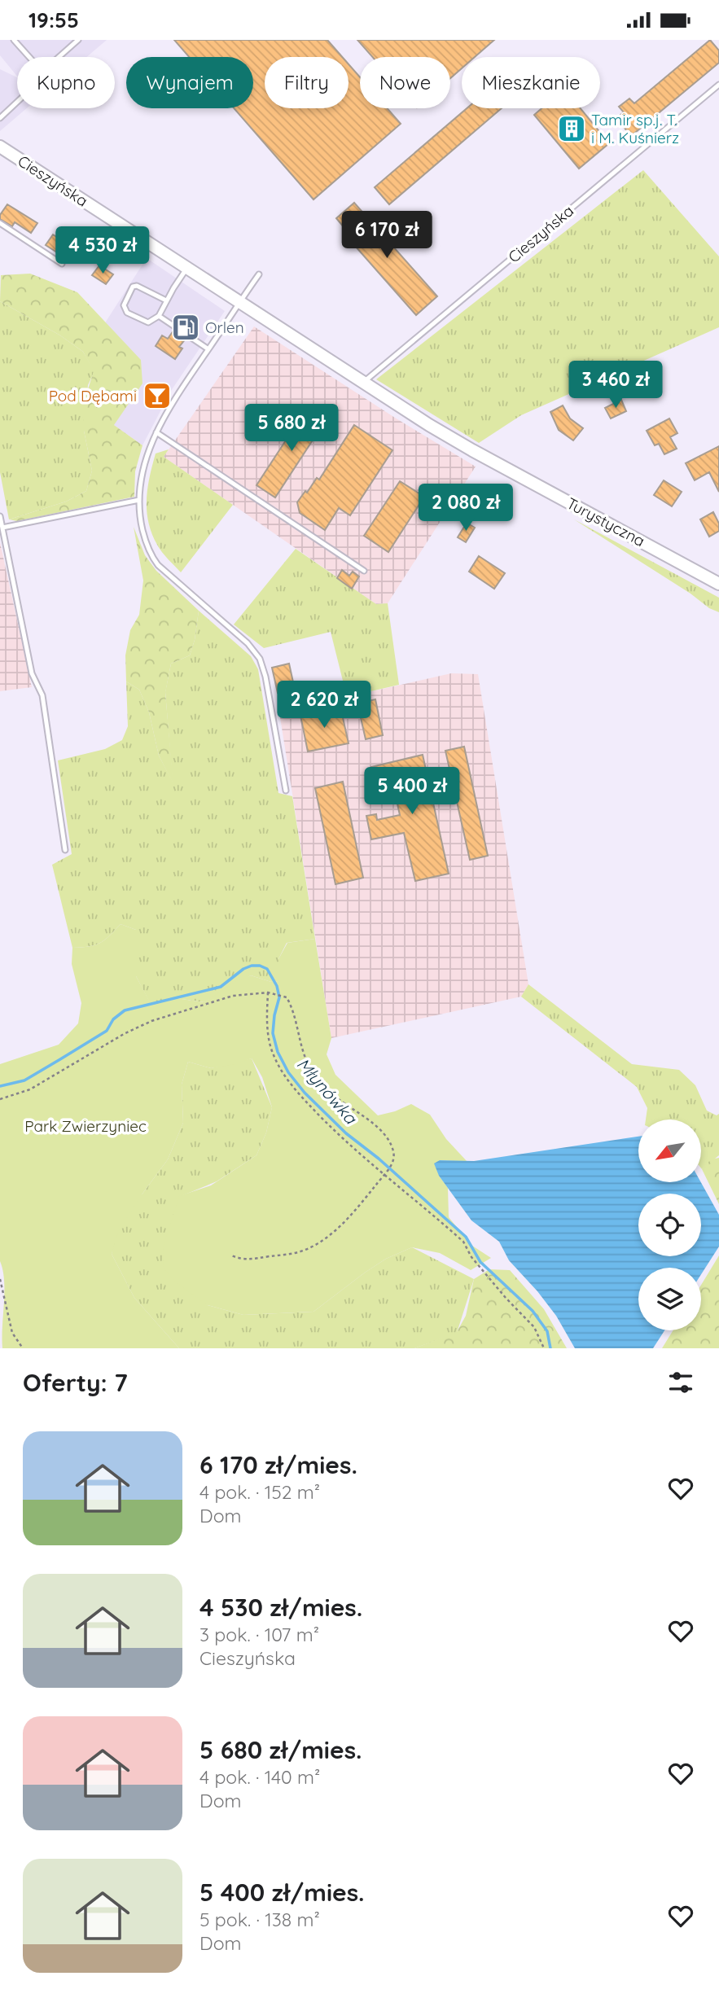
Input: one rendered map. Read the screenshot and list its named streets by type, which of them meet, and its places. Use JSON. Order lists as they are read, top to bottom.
{
  "streets": {
    "main road": ["Cieszyńska", "Turystyczna"]
  },
  "crossings": [
    ["Cieszyńska", "Turystyczna"]
  ],
  "water": ["Młynówka"],
  "parks": ["Park Zwierzyniec"],
  "places": {
    "building": ["Tamir sp.j. T. i M. Kuśnierz"],
    "fuel station": ["Orlen"],
    "bar": ["Pod Dębami"]
  },
  "north": "bottom left",
  "page": {
    "status": "19:55",
    "chip": [
      "Kupno",
      "Wynajem",
      "Filtry",
      "Nowe",
      "Mieszkanie"
    ],
    "price": [
      "6 170 zł",
      "4 530 zł",
      "3 460 zł",
      "5 680 zł",
      "2 080 zł",
      "2 620 zł",
      "5 400 zł"
    ],
    "heading": "Oferty: 7",
    "list": [
      {
        "name": "6 170 zł/mies.",
        "note": "4 pok. · 152 m² · Dom"
      },
      {
        "name": "4 530 zł/mies.",
        "note": "3 pok. · 107 m² · Cieszyńska"
      },
      {
        "name": "5 680 zł/mies.",
        "note": "4 pok. · 140 m² · Dom"
      },
      {
        "name": "5 400 zł/mies.",
        "note": "5 pok. · 138 m² · Dom"
      }
    ]
  }
}
